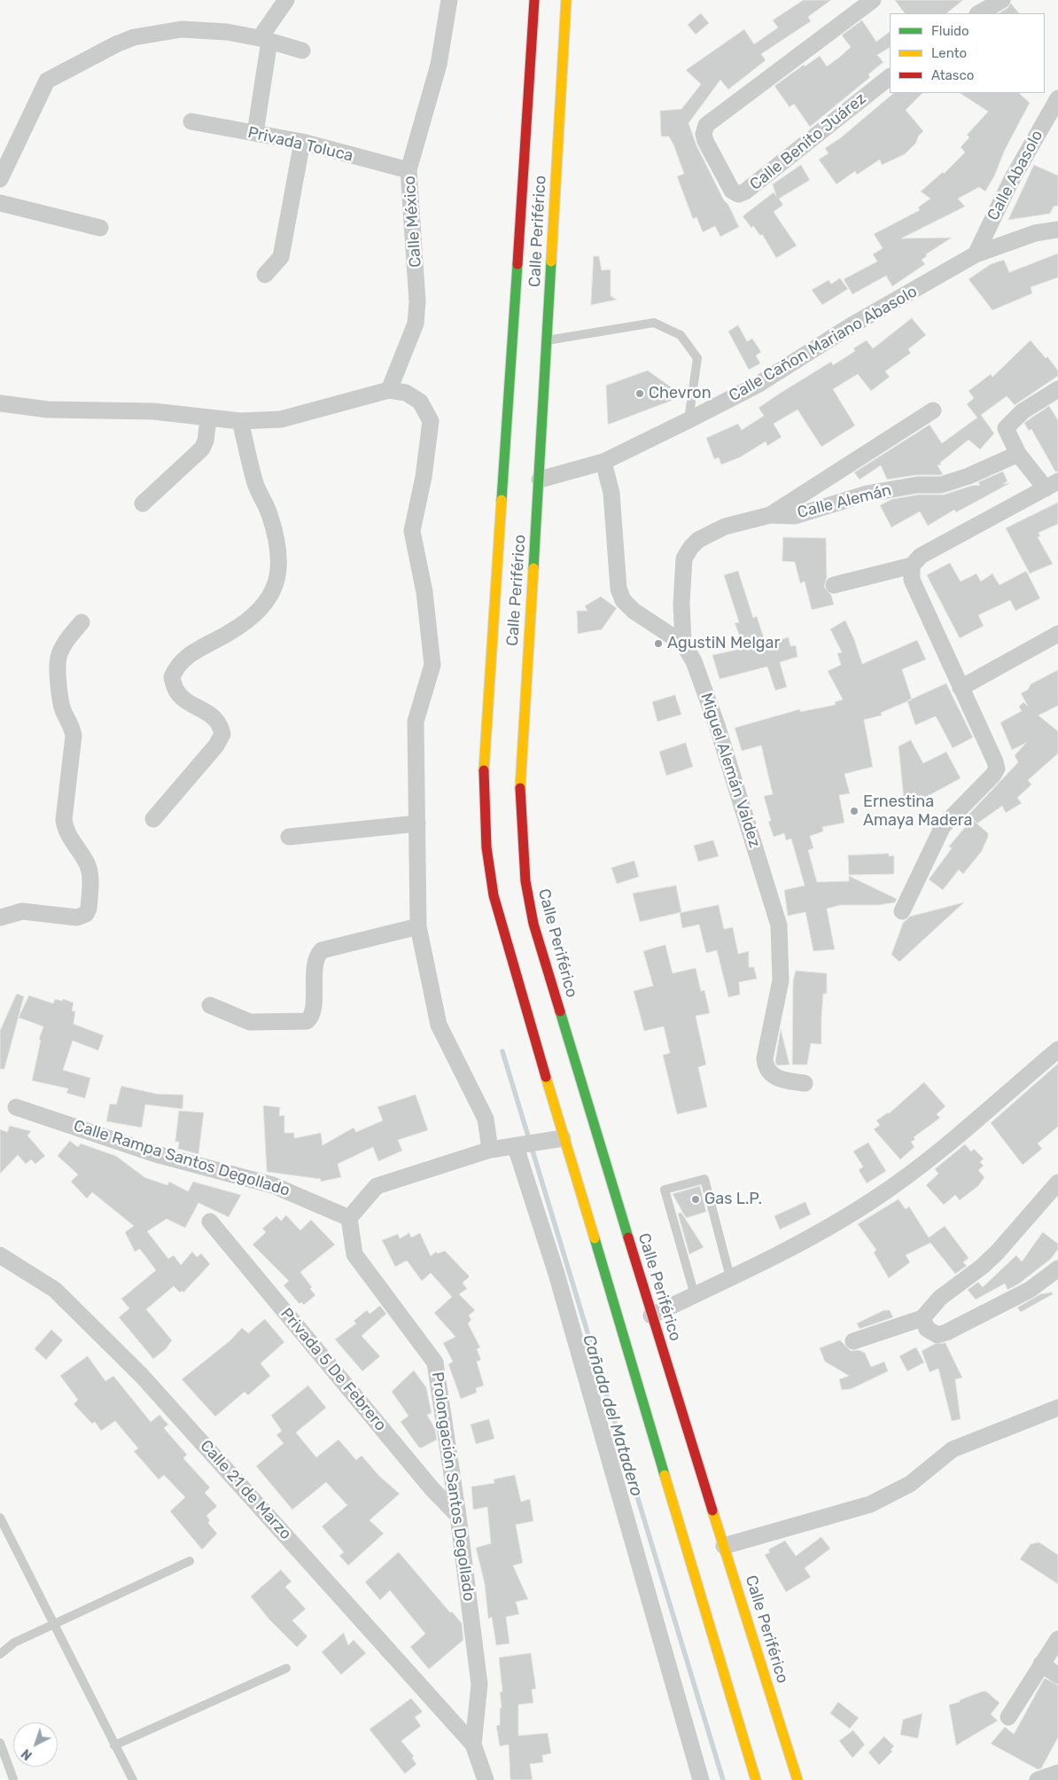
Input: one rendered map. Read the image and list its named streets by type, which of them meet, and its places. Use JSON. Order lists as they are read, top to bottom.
{
  "streets": {
    "highway": ["Calle Periférico"],
    "street": [
      "Calle Benito Juárez",
      "Privada Toluca",
      "Calle Abasolo",
      "Calle México",
      "Calle Cañon Mariano Abasolo",
      "Calle Alemán",
      "Miguel Alemán Valdez",
      "Calle Rampa Santos Degollado",
      "Privada 5 De Febrero",
      "Prolongación Santos Degollado",
      "Calle 21 de Marzo"
    ]
  },
  "crossings": [
    ["Privada Toluca", "Calle México"],
    ["Calle Abasolo", "Calle Cañon Mariano Abasolo"],
    ["Calle Periférico", "Calle Cañon Mariano Abasolo"],
    ["Calle Cañon Mariano Abasolo", "Miguel Alemán Valdez"],
    ["Calle Alemán", "Miguel Alemán Valdez"],
    ["Calle Rampa Santos Degollado", "Prolongación Santos Degollado"],
    ["Privada 5 De Febrero", "Prolongación Santos Degollado"],
    ["Prolongación Santos Degollado", "Calle 21 de Marzo"]
  ],
  "water": ["Cañada del Matadero"],
  "places": [
    "Chevron",
    "AgustiN Melgar",
    "Ernestina Amaya Madera",
    "Gas L.P."
  ],
  "legend": ["Fluido", "Lento", "Atasco"],
  "north": "bottom left"
}
